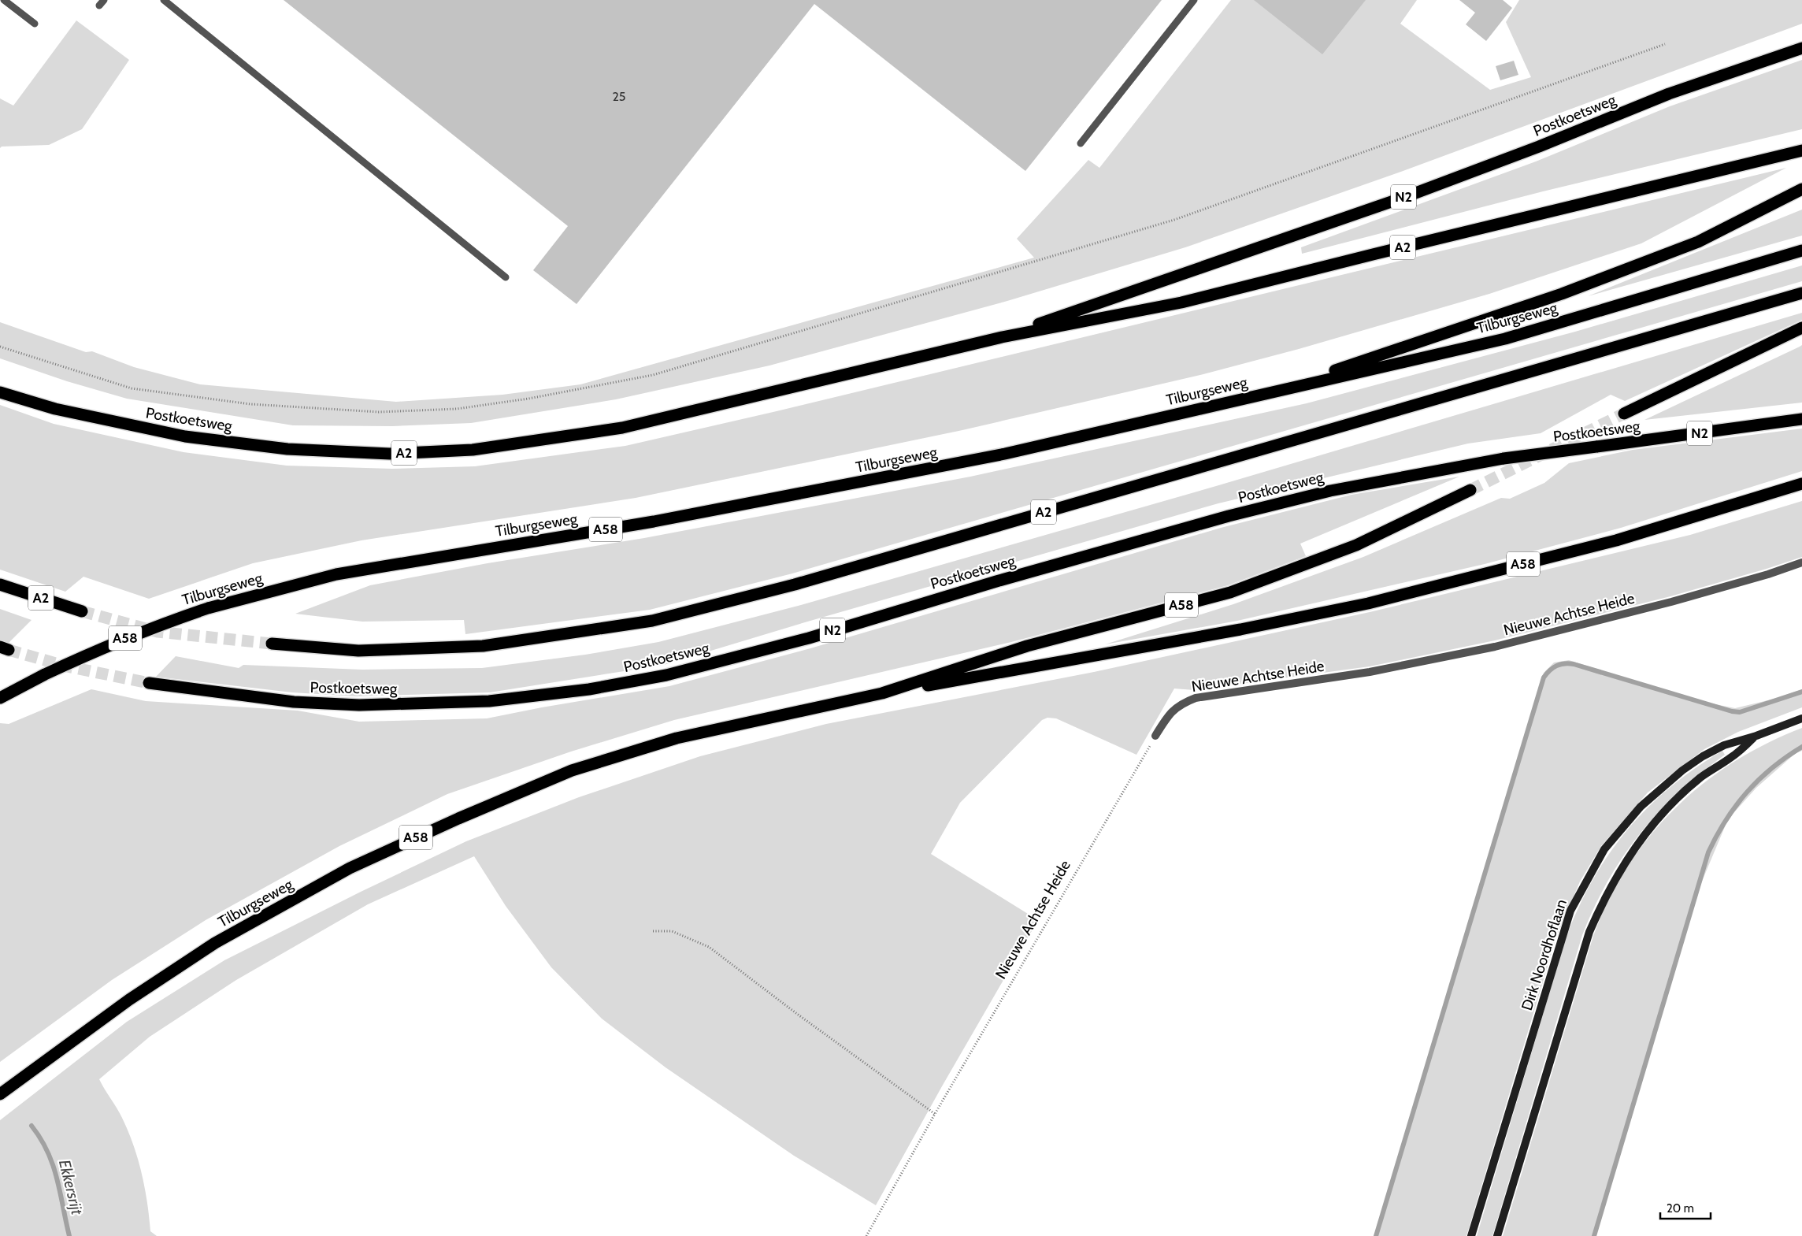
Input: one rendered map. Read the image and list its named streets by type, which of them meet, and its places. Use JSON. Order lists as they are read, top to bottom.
{
  "streets": {
    "highway": [
      "Postkoetsweg",
      "N2",
      "A2",
      "Tilburgseweg",
      "A58"
    ],
    "street": ["Nieuwe Achtse Heide", "Dirk Noordhoflaan"]
  },
  "crossings": [
    ["Tilburgseweg", "A58"]
  ],
  "water": ["Ekkersrijt"],
  "house_numbers": ["25"],
  "scale_bar": "20 m"
}
